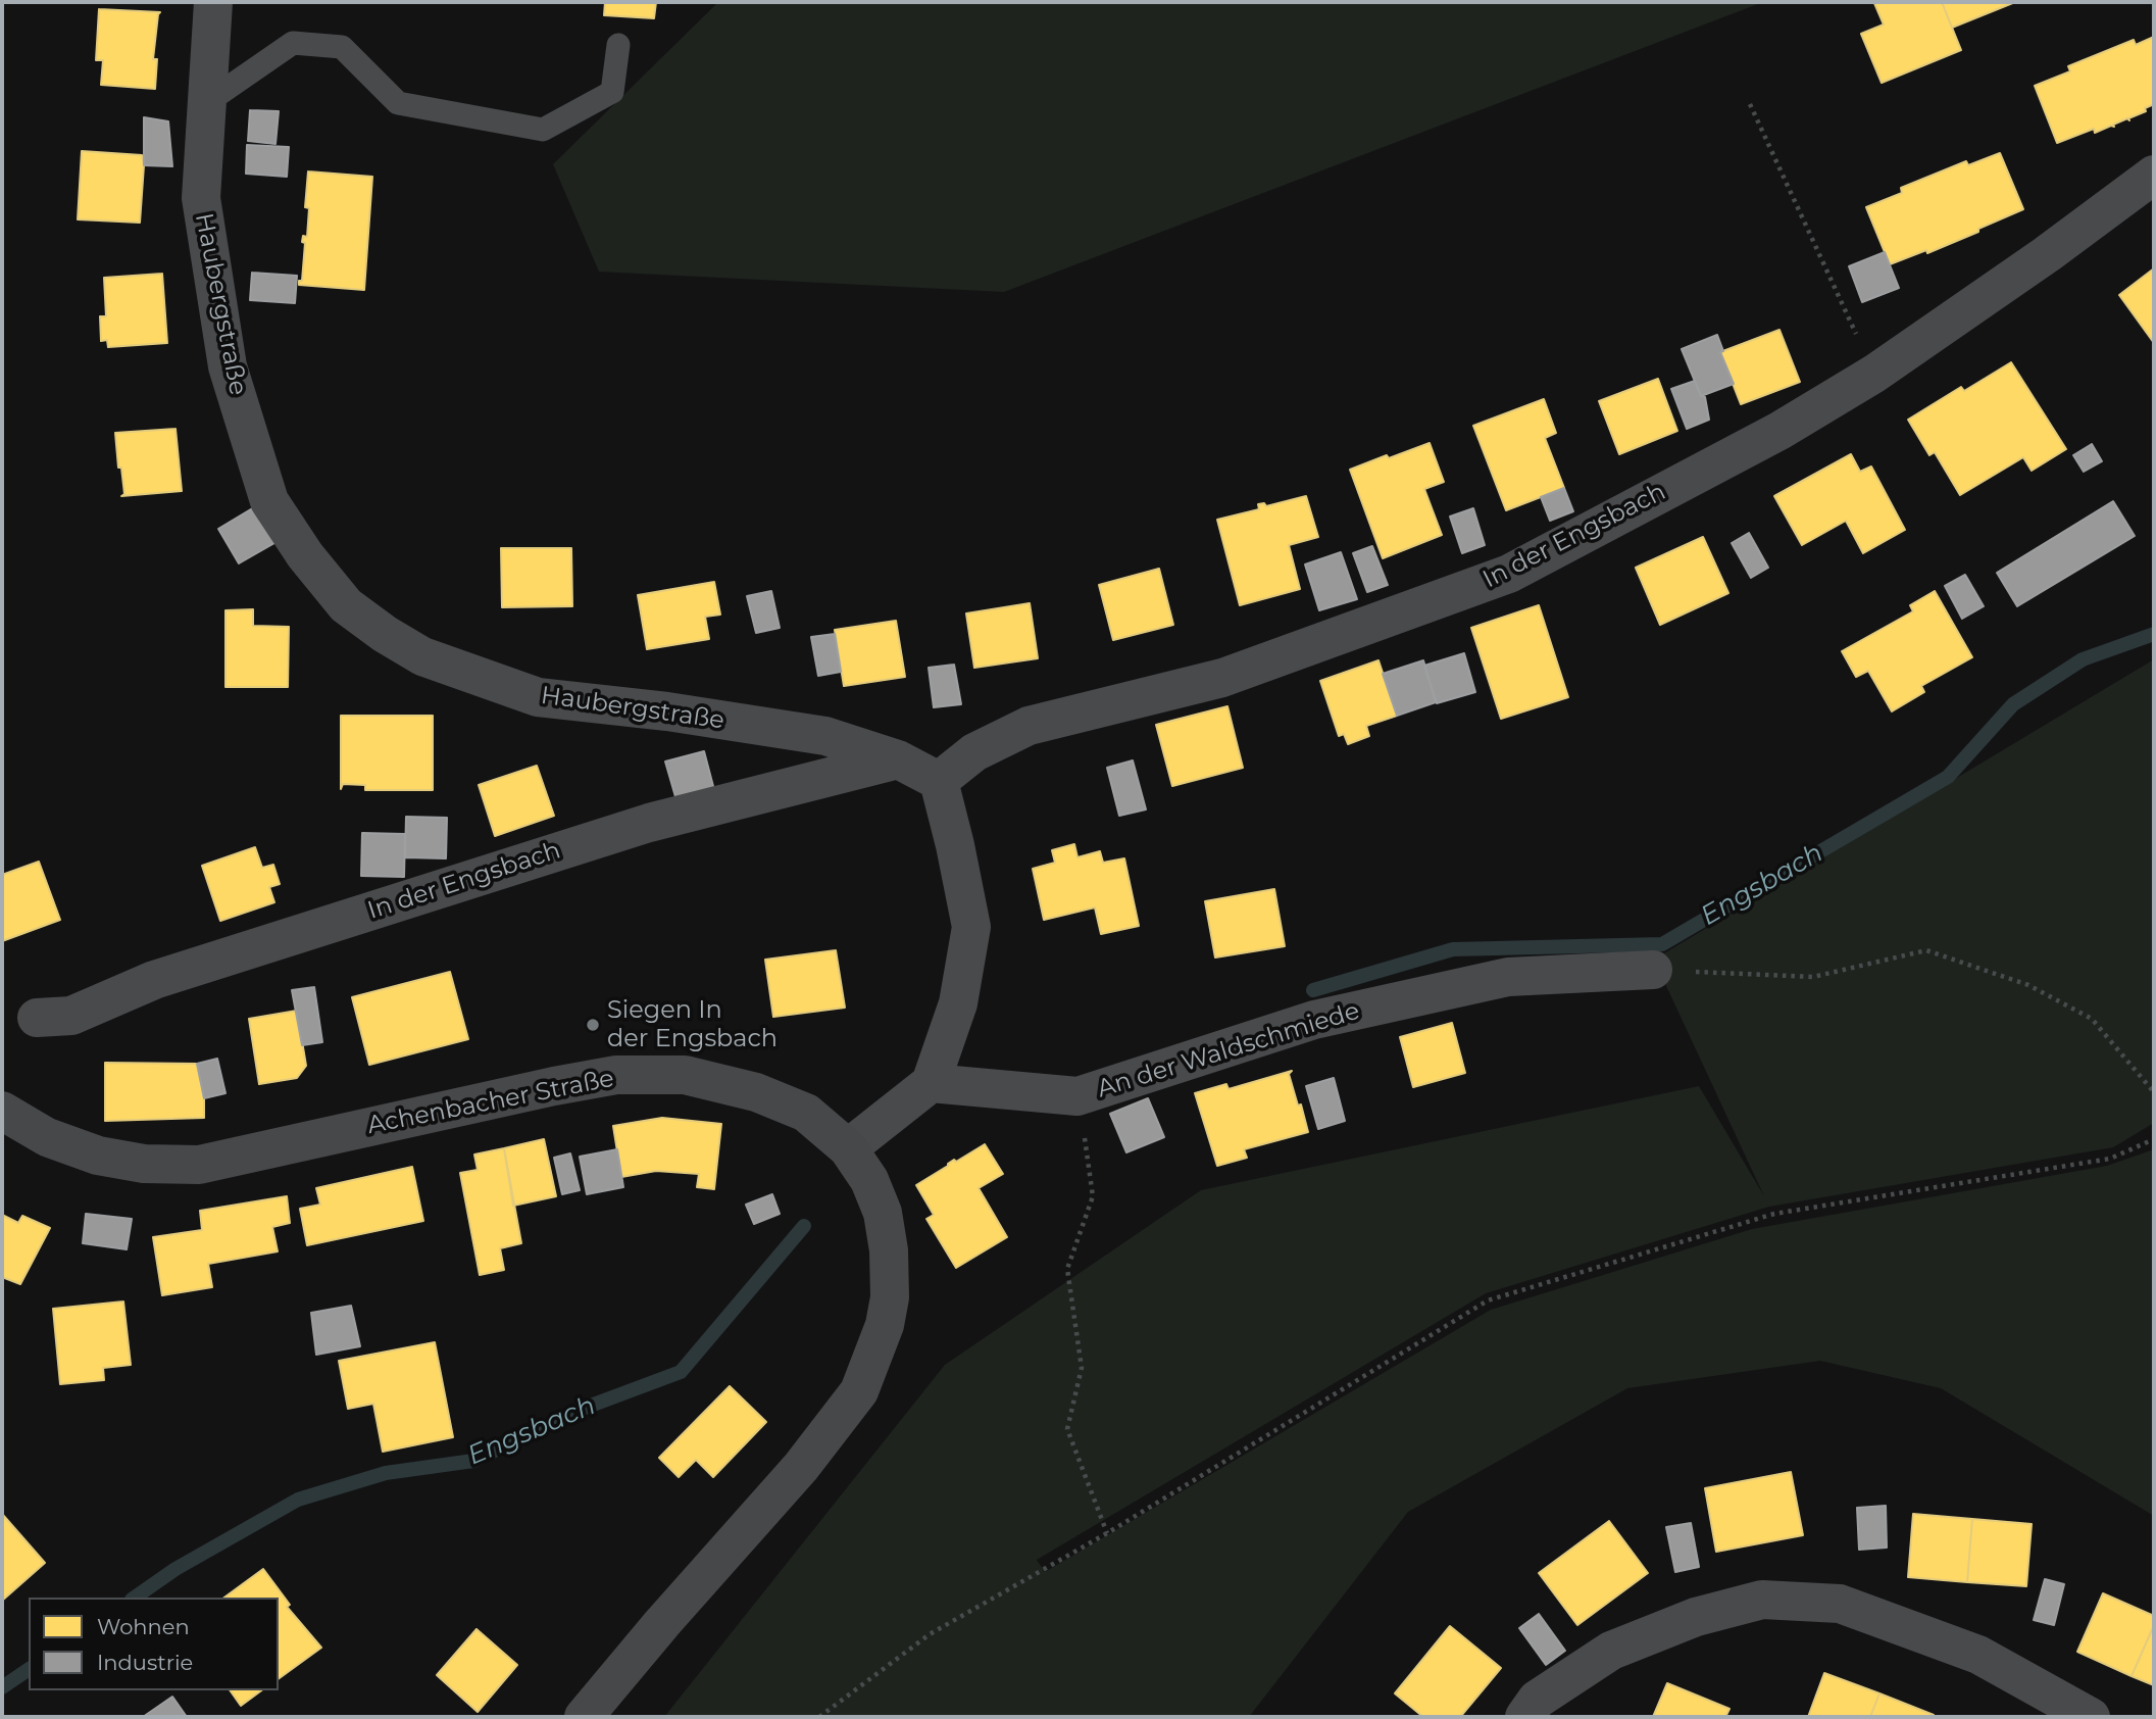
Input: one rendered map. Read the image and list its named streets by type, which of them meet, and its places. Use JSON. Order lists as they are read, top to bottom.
{
  "streets": {
    "main road": ["Achenbacher Straße"],
    "street": ["Haubergstraße", "In der Engsbach", "An der Waldschmiede"]
  },
  "crossings": [
    ["Haubergstraße", "In der Engsbach"]
  ],
  "water": ["Engsbach"],
  "places": ["Siegen In der Engsbach"],
  "legend": ["Wohnen", "Industrie"]
}
